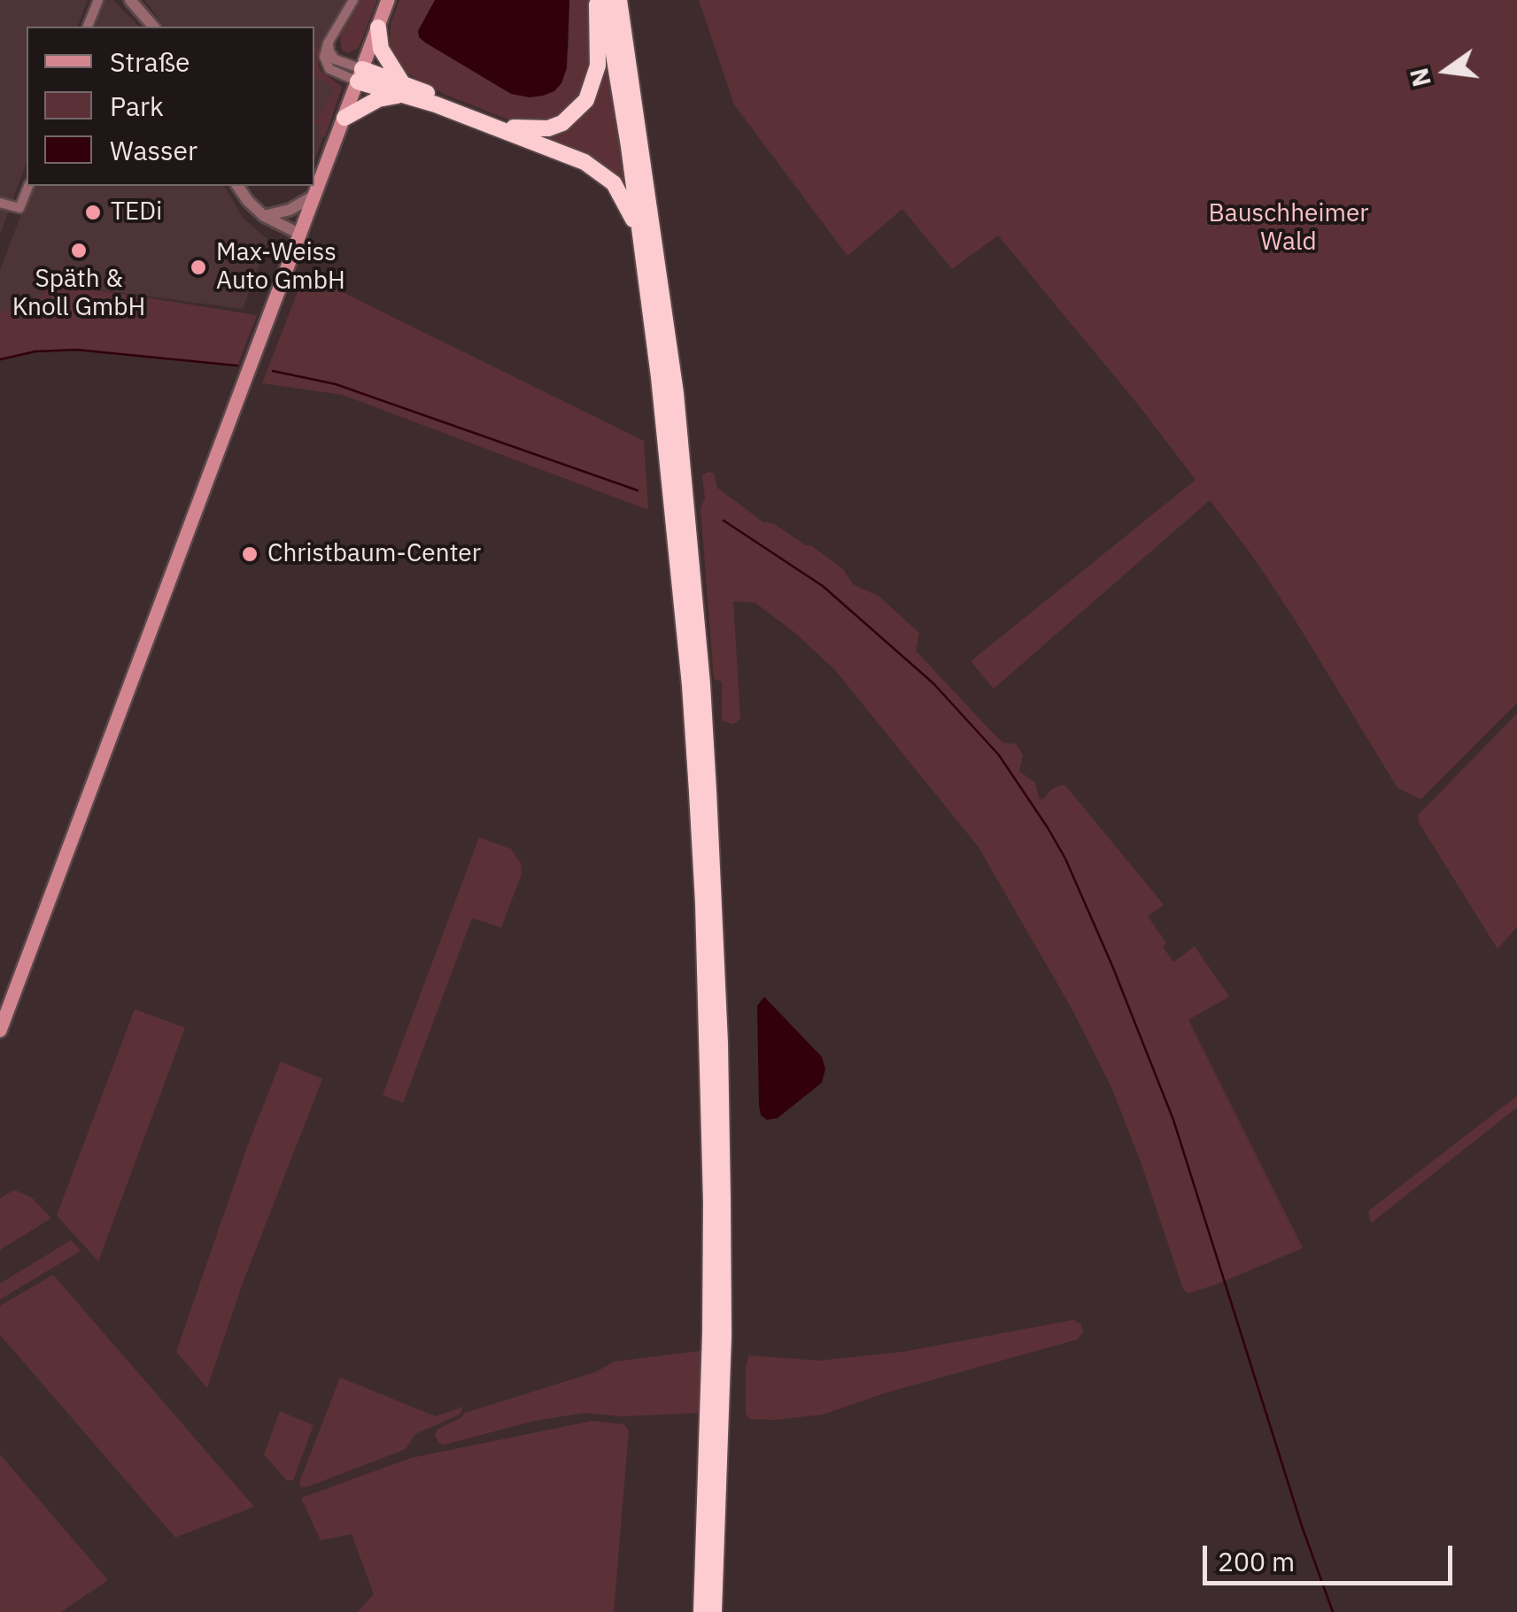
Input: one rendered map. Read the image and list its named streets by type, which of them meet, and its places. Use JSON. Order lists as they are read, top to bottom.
{
  "parks": ["Bauschheimer Wald"],
  "places": [
    "TEDi",
    "Späth & Knoll GmbH",
    "Max-Weiss Auto GmbH",
    "Christbaum-Center"
  ],
  "legend": ["Straße", "Park", "Wasser"],
  "scale_bar": "200 m",
  "north": "left"
}
